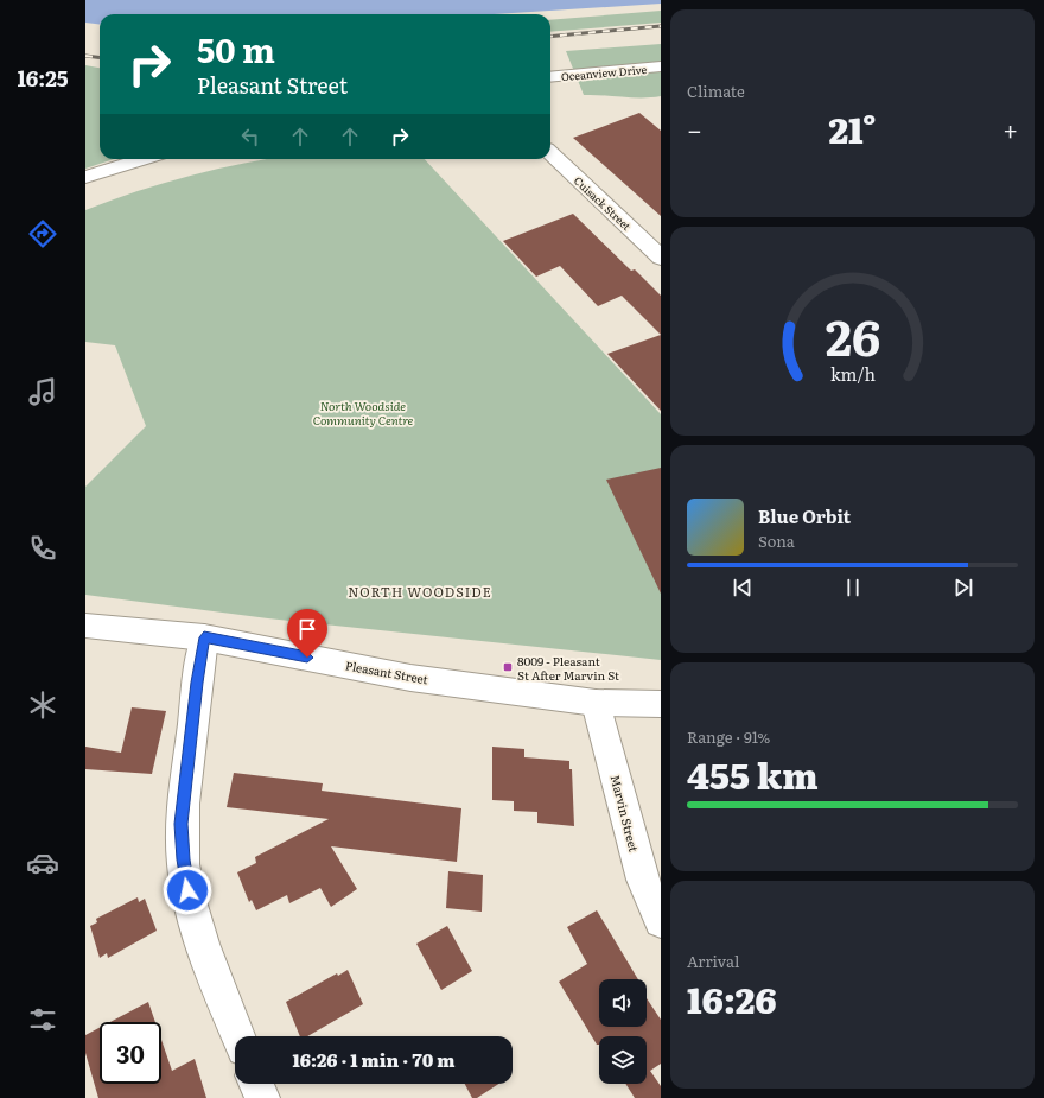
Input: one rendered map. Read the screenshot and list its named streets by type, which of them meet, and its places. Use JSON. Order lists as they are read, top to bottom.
{
  "streets": {
    "street": [
      "Oceanview Drive",
      "Cuisack Street",
      "Pleasant Street",
      "Marvin Street"
    ]
  },
  "crossings": [
    ["Pleasant Street", "Marvin Street"]
  ],
  "districts": ["NORTH WOODSIDE"],
  "parks": ["North Woodside Community Centre"],
  "places": {
    "transit": ["8009 - Pleasant St After Marvin St"]
  },
  "page": {
    "tabs": "16:25",
    "tile": [
      "Climate",
      ["Range · 91%", "455 km"],
      ["Arrival", "16:26"]
    ],
    "turn": ["50 m", "Pleasant Street"],
    "heat": ["−", "21°", "+"],
    "song": ["Blue Orbit", "Sona"],
    "limit": "30",
    "trip": "16:26 · 1 min · 70 m",
    "gauge": ["26", "km/h"]
  }
}
